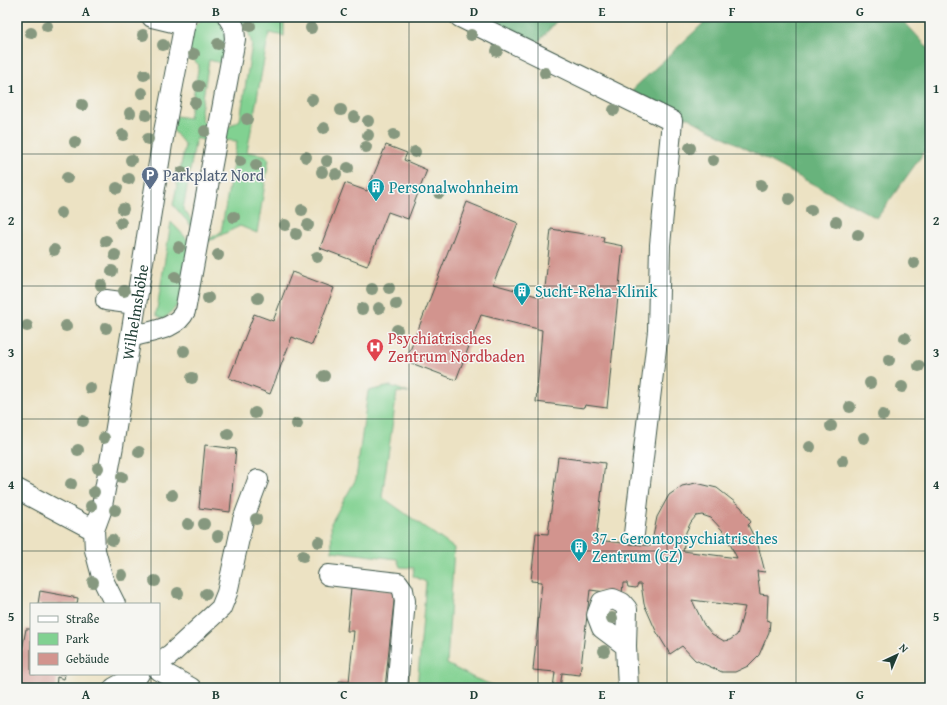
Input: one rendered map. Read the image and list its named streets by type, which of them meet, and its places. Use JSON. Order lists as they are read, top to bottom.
{
  "streets": {
    "street": ["Wilhelmshöhe"]
  },
  "places": {
    "parking": ["Parkplatz Nord"],
    "building": ["Personalwohnheim", "Sucht-Reha-Klinik", "37 - Gerontopsychiatrisches Zentrum (GZ)"],
    "hospital": ["Psychiatrisches Zentrum Nordbaden"]
  },
  "legend": ["Straße", "Park", "Gebäude"],
  "north": "top right",
  "grid": {
    "columns": [
      "A",
      "B",
      "C",
      "D",
      "E",
      "F",
      "G"
    ],
    "rows": [
      "1",
      "2",
      "3",
      "4",
      "5"
    ]
  }
}
